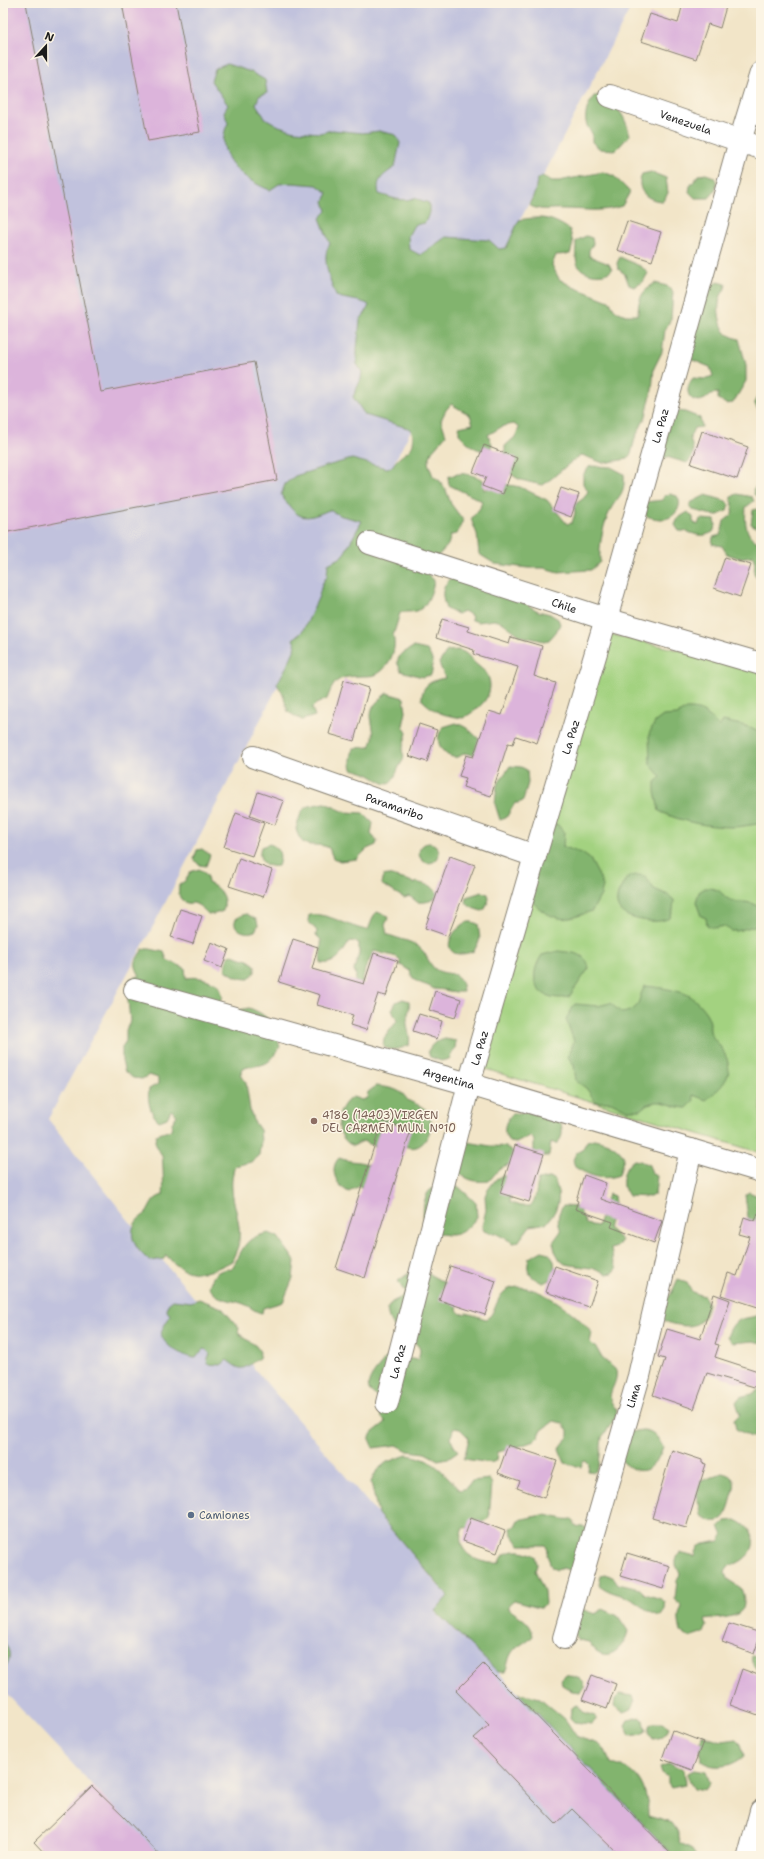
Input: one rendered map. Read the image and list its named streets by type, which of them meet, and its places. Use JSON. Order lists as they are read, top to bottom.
{
  "streets": {
    "street": [
      "Venezuela",
      "La Paz",
      "Chile",
      "Paramaribo",
      "Argentina",
      "Lima"
    ]
  },
  "crossings": [
    ["Venezuela", "La Paz"],
    ["La Paz", "Chile"],
    ["La Paz", "Paramaribo"],
    ["La Paz", "Argentina"],
    ["Argentina", "Lima"]
  ],
  "places": ["4186 (14403)VIRGEN DEL CARMEN MUN. Nº10", "Camiones"],
  "north": "top"
}
